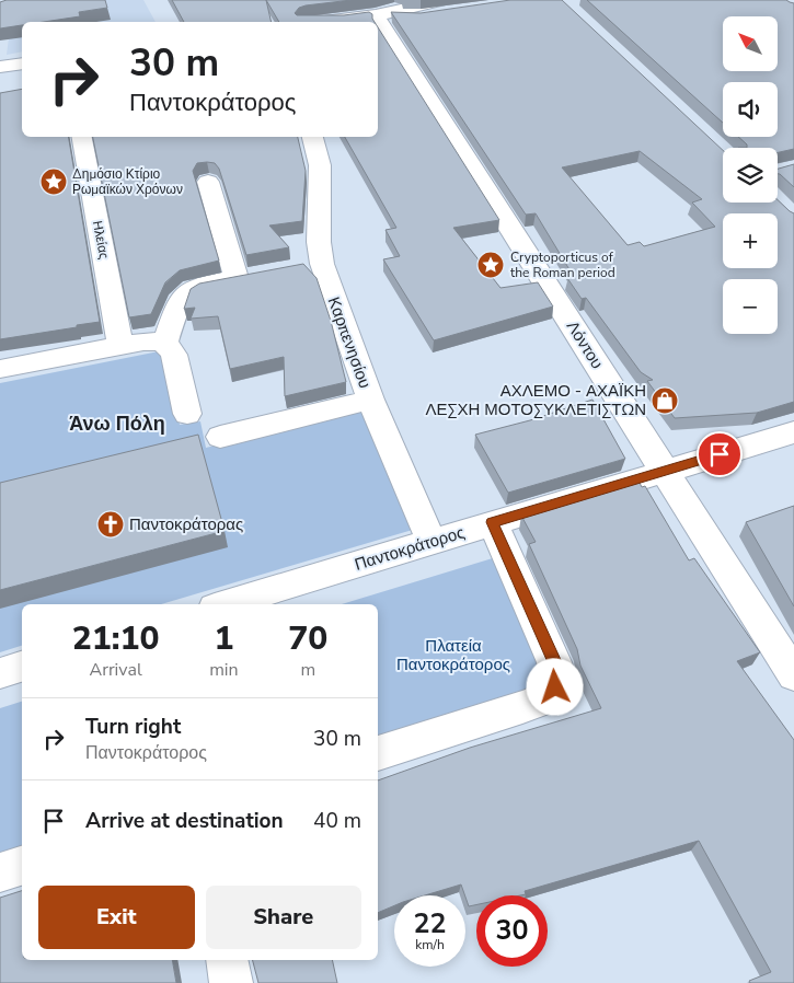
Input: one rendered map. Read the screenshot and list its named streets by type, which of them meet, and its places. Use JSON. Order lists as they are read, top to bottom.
{
  "streets": {
    "street": [
      "Ηλείας",
      "Καρπενησίου",
      "Λόντου",
      "Παντοκράτορος"
    ]
  },
  "crossings": [
    ["Καρπενησίου", "Παντοκράτορος"],
    ["Λόντου", "Παντοκράτορος"]
  ],
  "districts": ["Άνω Πόλη"],
  "parks": ["Πλατεία Παντοκράτορος"],
  "places": {
    "place": ["Δημόσιο Κτίριο Ρωμαϊκών Χρόνων", "Cryptoporticus of the Roman period"],
    "shop": ["ΑΧΛΕΜΟ - ΑΧΑΪΚΗ ΛΕΣΧΗ ΜΟΤΟΣΥΚΛΕΤΙΣΤΩΝ"],
    "church": ["Παντοκράτορας"]
  },
  "north": "top left",
  "page": {
    "map_buttons": ["+", "−"],
    "turn": ["30 m", "Παντοκράτορος"],
    "eta": [
      "21:10",
      "Arrival",
      "1",
      "min",
      "70",
      "m"
    ],
    "list": [
      {
        "name": "Turn right",
        "note": "Παντοκράτορος",
        "value": "30 m"
      },
      {
        "name": "Arrive at destination",
        "value": "40 m"
      }
    ],
    "buttons": ["Exit", "Share"],
    "speed": "22 km/h",
    "limit": "30"
  }
}
